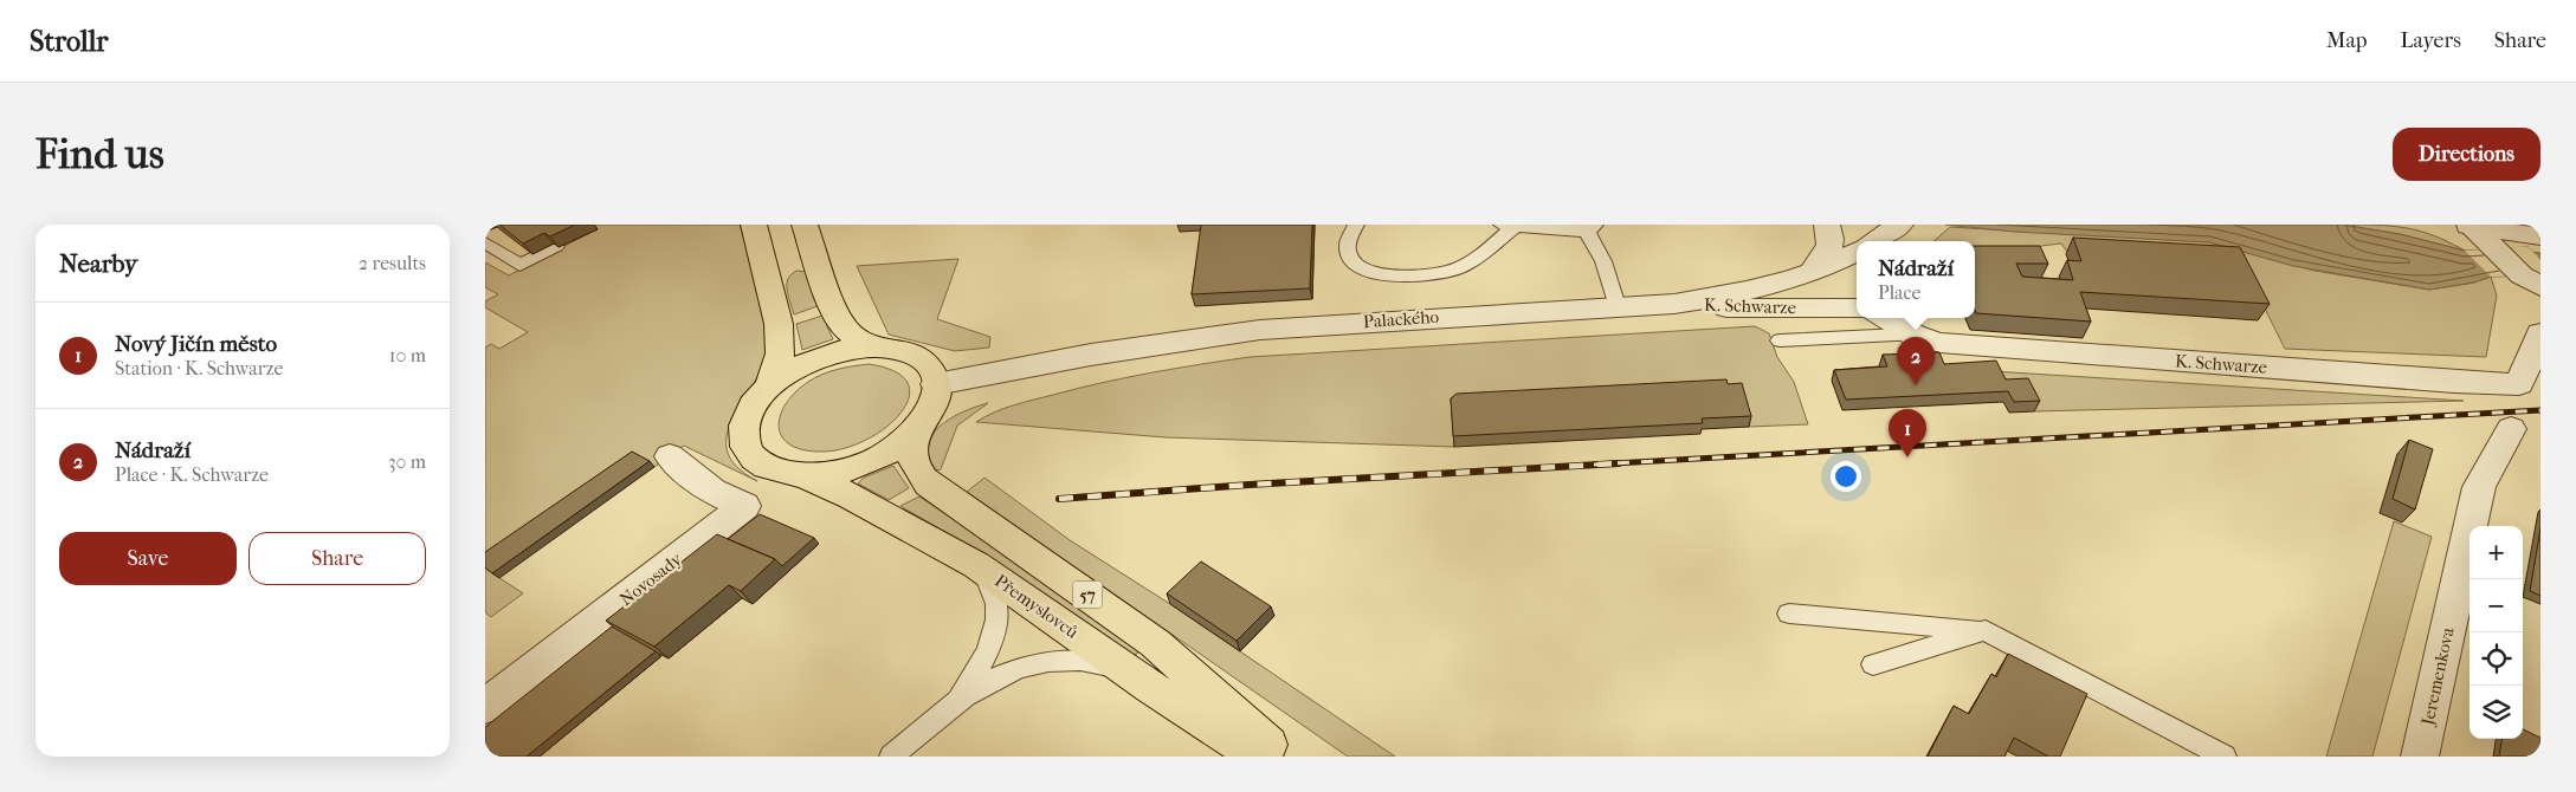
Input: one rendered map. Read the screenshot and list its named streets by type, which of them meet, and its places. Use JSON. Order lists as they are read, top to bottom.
{
  "streets": {
    "main road": ["57", "Přemyslovců"],
    "street": [
      "K. Schwarze",
      "Palackého",
      "Novosady",
      "Jeremenkova"
    ]
  },
  "crossings": [
    ["K. Schwarze", "Palackého"],
    ["Palackého", "57"],
    ["Palackého", "Přemyslovců"],
    ["57", "Přemyslovců"]
  ],
  "page": {
    "header": "Strollr",
    "nav": ["Map", "Layers", "Share"],
    "buttons": [
      "Directions",
      ["Save", "Share"]
    ],
    "title": "Find us",
    "heading": ["Nearby", "2 results"],
    "popup": ["Nádraží", "Place"],
    "list": [
      {
        "mark": "1",
        "name": "Nový Jičín město",
        "note": "Station · K. Schwarze",
        "value": "10 m"
      },
      {
        "mark": "2",
        "name": "Nádraží",
        "note": "Place · K. Schwarze",
        "value": "30 m"
      }
    ],
    "pins": ["2", "1"],
    "map_buttons": ["+", "−"]
  }
}
